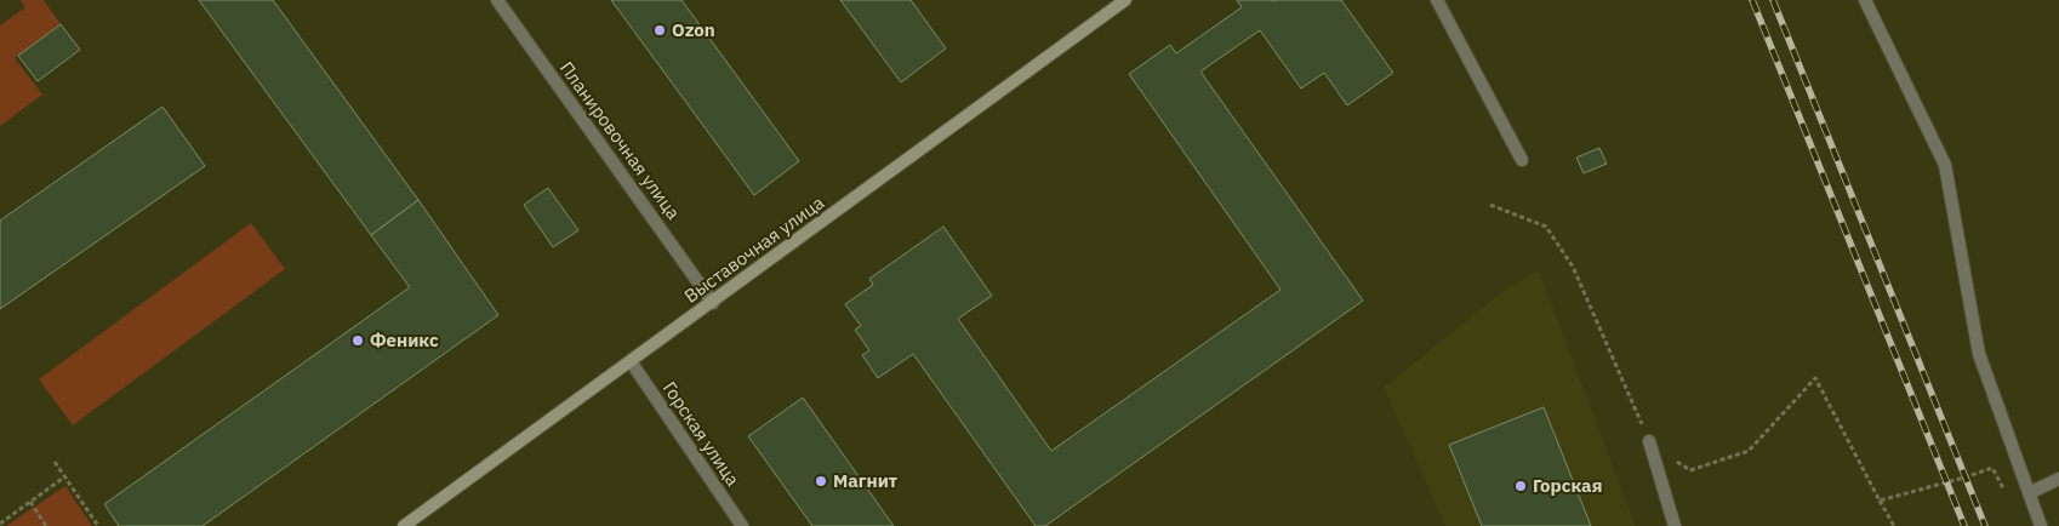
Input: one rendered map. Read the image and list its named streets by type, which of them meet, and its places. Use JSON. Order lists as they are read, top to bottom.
{
  "streets": {
    "street": ["Планировочная улица", "Выставочная улица", "Горская улица"]
  },
  "crossings": [
    ["Планировочная улица", "Выставочная улица"],
    ["Выставочная улица", "Горская улица"]
  ],
  "places": [
    "Ozon",
    "Феникс",
    "Магнит",
    "Горская"
  ]
}
